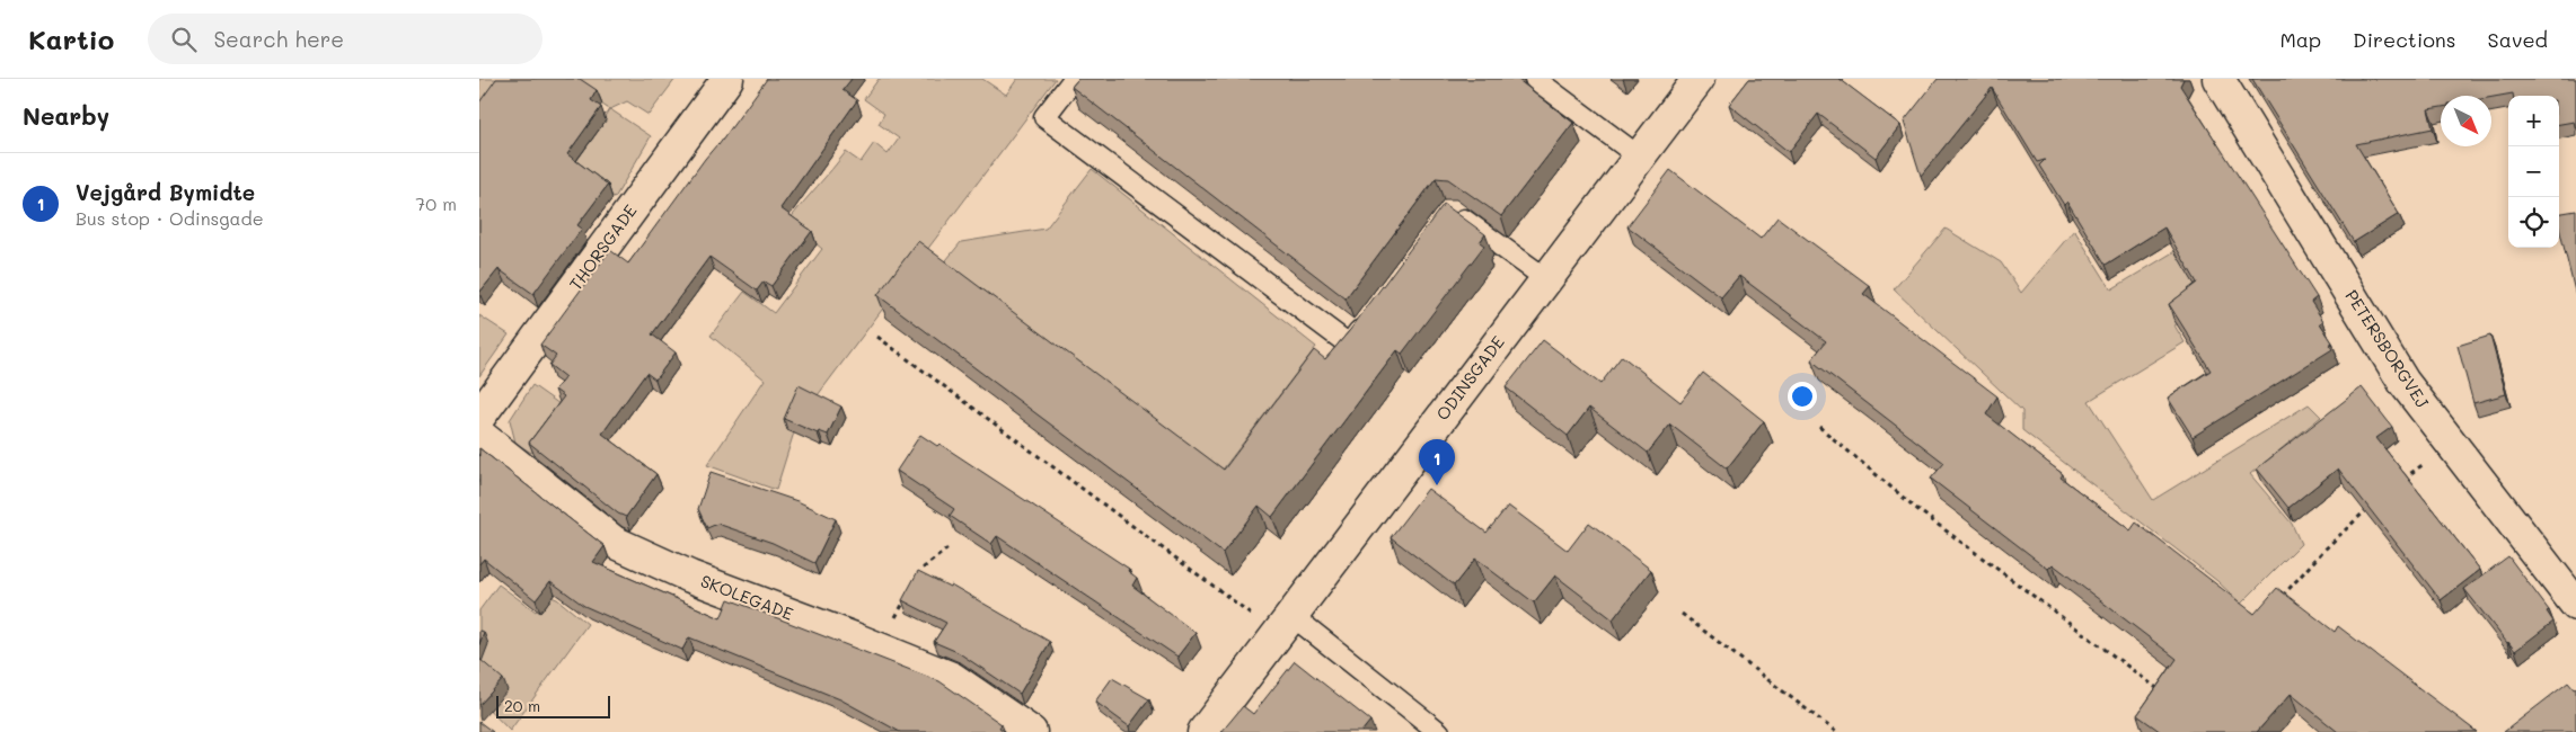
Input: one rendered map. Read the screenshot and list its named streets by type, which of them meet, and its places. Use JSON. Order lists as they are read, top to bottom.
{
  "streets": {
    "street": [
      "THORSGADE",
      "PETERSBORGVEJ",
      "ODINSGADE",
      "SKOLEGADE"
    ]
  },
  "scale_bar": "20 m",
  "north": "bottom right",
  "page": {
    "header": "Kartio",
    "search": "Search here",
    "nav": ["Map", "Directions", "Saved"],
    "heading": "Nearby",
    "map_buttons": ["+", "−"],
    "list": [
      {
        "mark": "1",
        "name": "Vejgård Bymidte",
        "note": "Bus stop · Odinsgade",
        "value": "70 m"
      }
    ],
    "pins": "1",
    "scale": "20 m"
  }
}
